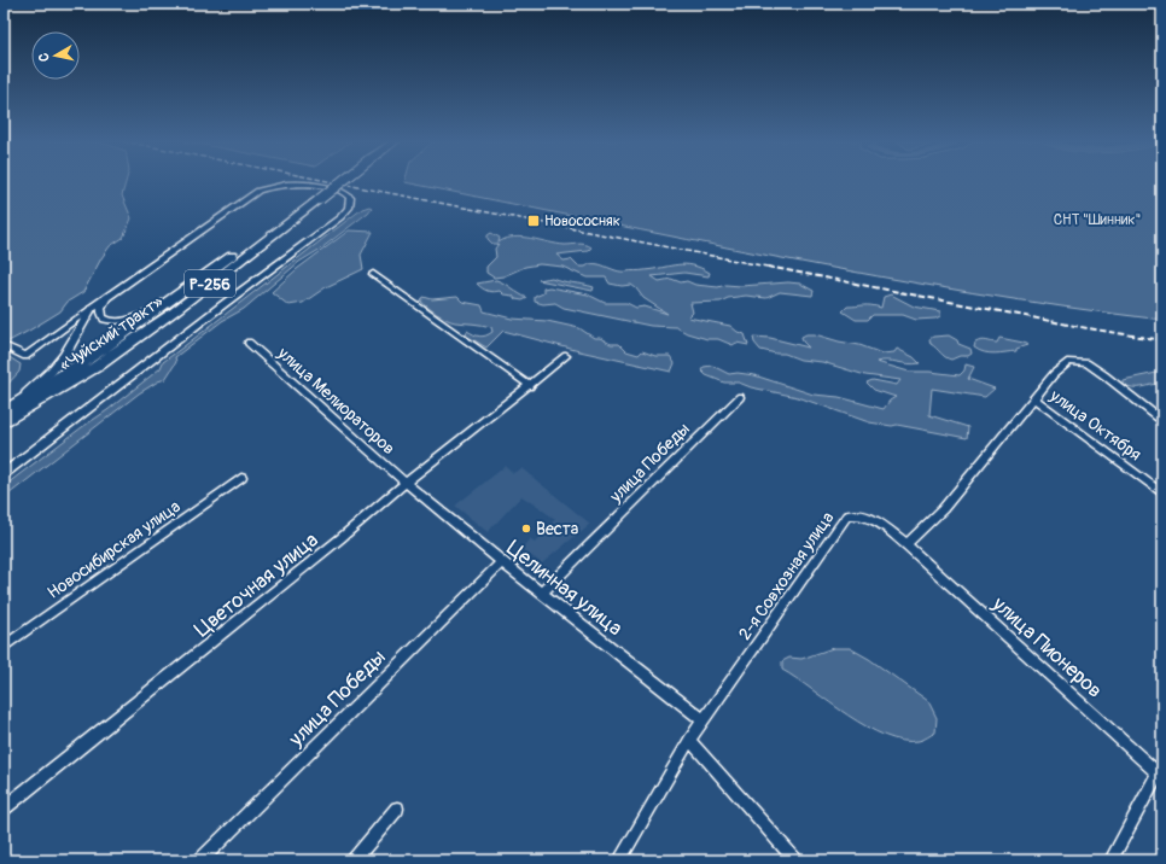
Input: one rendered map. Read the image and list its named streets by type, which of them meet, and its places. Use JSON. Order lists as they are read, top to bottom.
{
  "streets": {
    "highway": ["Р-256", "«Чуйский тракт»"],
    "street": [
      "улица Мелиораторов",
      "улица Октября",
      "улица Победы",
      "Новосибирская улица",
      "2-я Совхозная улица",
      "Цветочная улица",
      "Целинная улица",
      "улица Пионеров"
    ]
  },
  "crossings": [
    ["улица Мелиораторов", "Цветочная улица"],
    ["улица Мелиораторов", "Целинная улица"],
    ["улица Победы", "Целинная улица"],
    ["2-я Совхозная улица", "Целинная улица"],
    ["2-я Совхозная улица", "улица Пионеров"],
    ["Цветочная улица", "Целинная улица"]
  ],
  "parks": ["СНТ \"Шинник\""],
  "places": {
    "transit": ["Новососняк"],
    "other": ["Веста"]
  },
  "north": "left"
}
